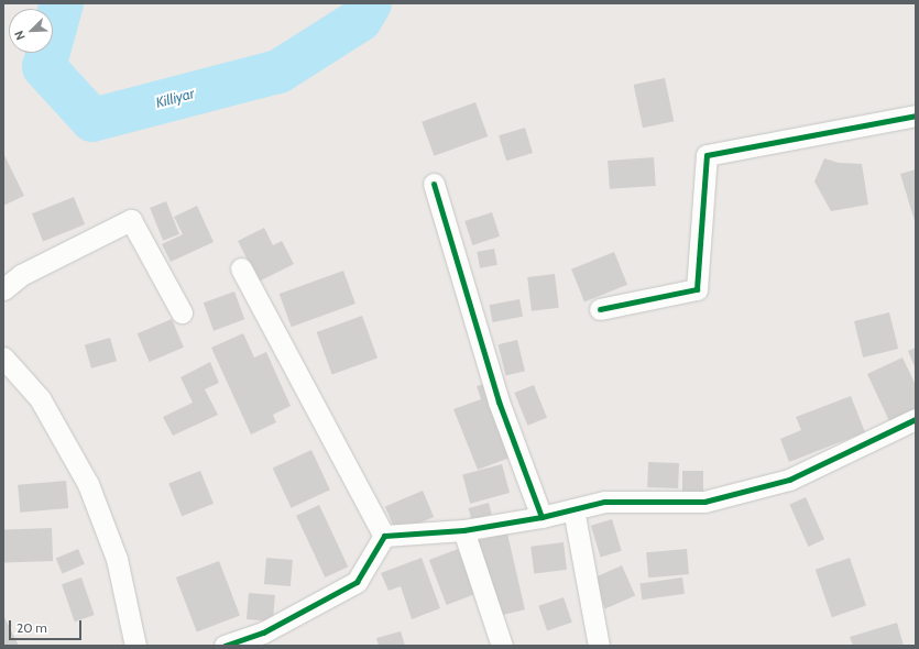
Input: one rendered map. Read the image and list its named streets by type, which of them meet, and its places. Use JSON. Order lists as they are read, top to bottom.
{
  "water": ["Killiyar"],
  "scale_bar": "20 m",
  "north": "bottom left"
}
